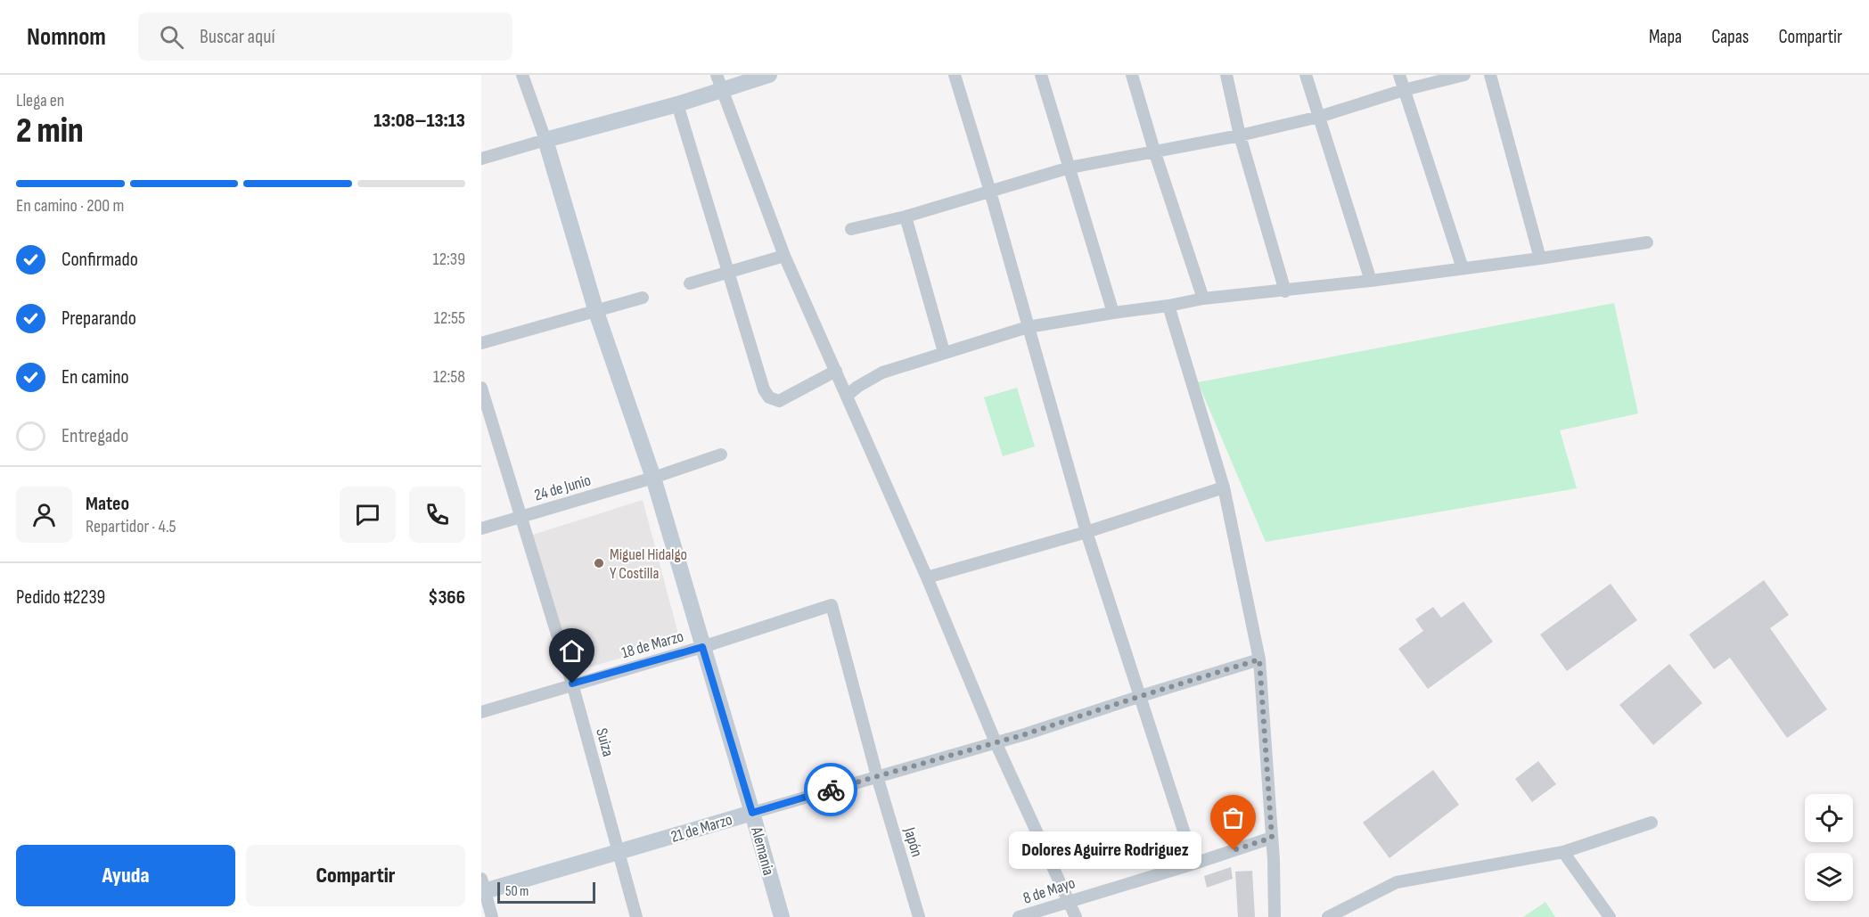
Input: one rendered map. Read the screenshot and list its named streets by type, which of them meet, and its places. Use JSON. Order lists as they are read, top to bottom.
{
  "streets": {
    "street": [
      "24 de Junio",
      "18 de Marzo",
      "Suiza",
      "21 de Marzo",
      "Japón",
      "Alemania",
      "8 de Mayo"
    ]
  },
  "crossings": [
    ["24 de Junio", "Suiza"],
    ["24 de Junio", "Alemania"],
    ["18 de Marzo", "Suiza"],
    ["18 de Marzo", "Japón"],
    ["18 de Marzo", "Alemania"],
    ["Suiza", "21 de Marzo"],
    ["21 de Marzo", "Japón"],
    ["21 de Marzo", "Alemania"]
  ],
  "places": ["Miguel Hidalgo Y Costilla", "Dolores Aguirre Rodriguez"],
  "scale_bar": "50 m",
  "page": {
    "header": "Nomnom",
    "search": "Buscar aquí",
    "nav": ["Mapa", "Capas", "Compartir"],
    "heading": ["2 min", "Llega en", "13:08–13:13"],
    "panel": [
      "Mateo",
      "Repartidor · 4.5",
      "Pedido #2239",
      "$366"
    ],
    "bar": "En camino · 200 m",
    "list": [
      ["Confirmado", "12:39"],
      ["Preparando", "12:55"],
      ["En camino", "12:58"],
      "Entregado"
    ],
    "bubble": "Dolores Aguirre Rodriguez",
    "buttons": ["Ayuda", "Compartir"],
    "scale": "50 m"
  }
}
